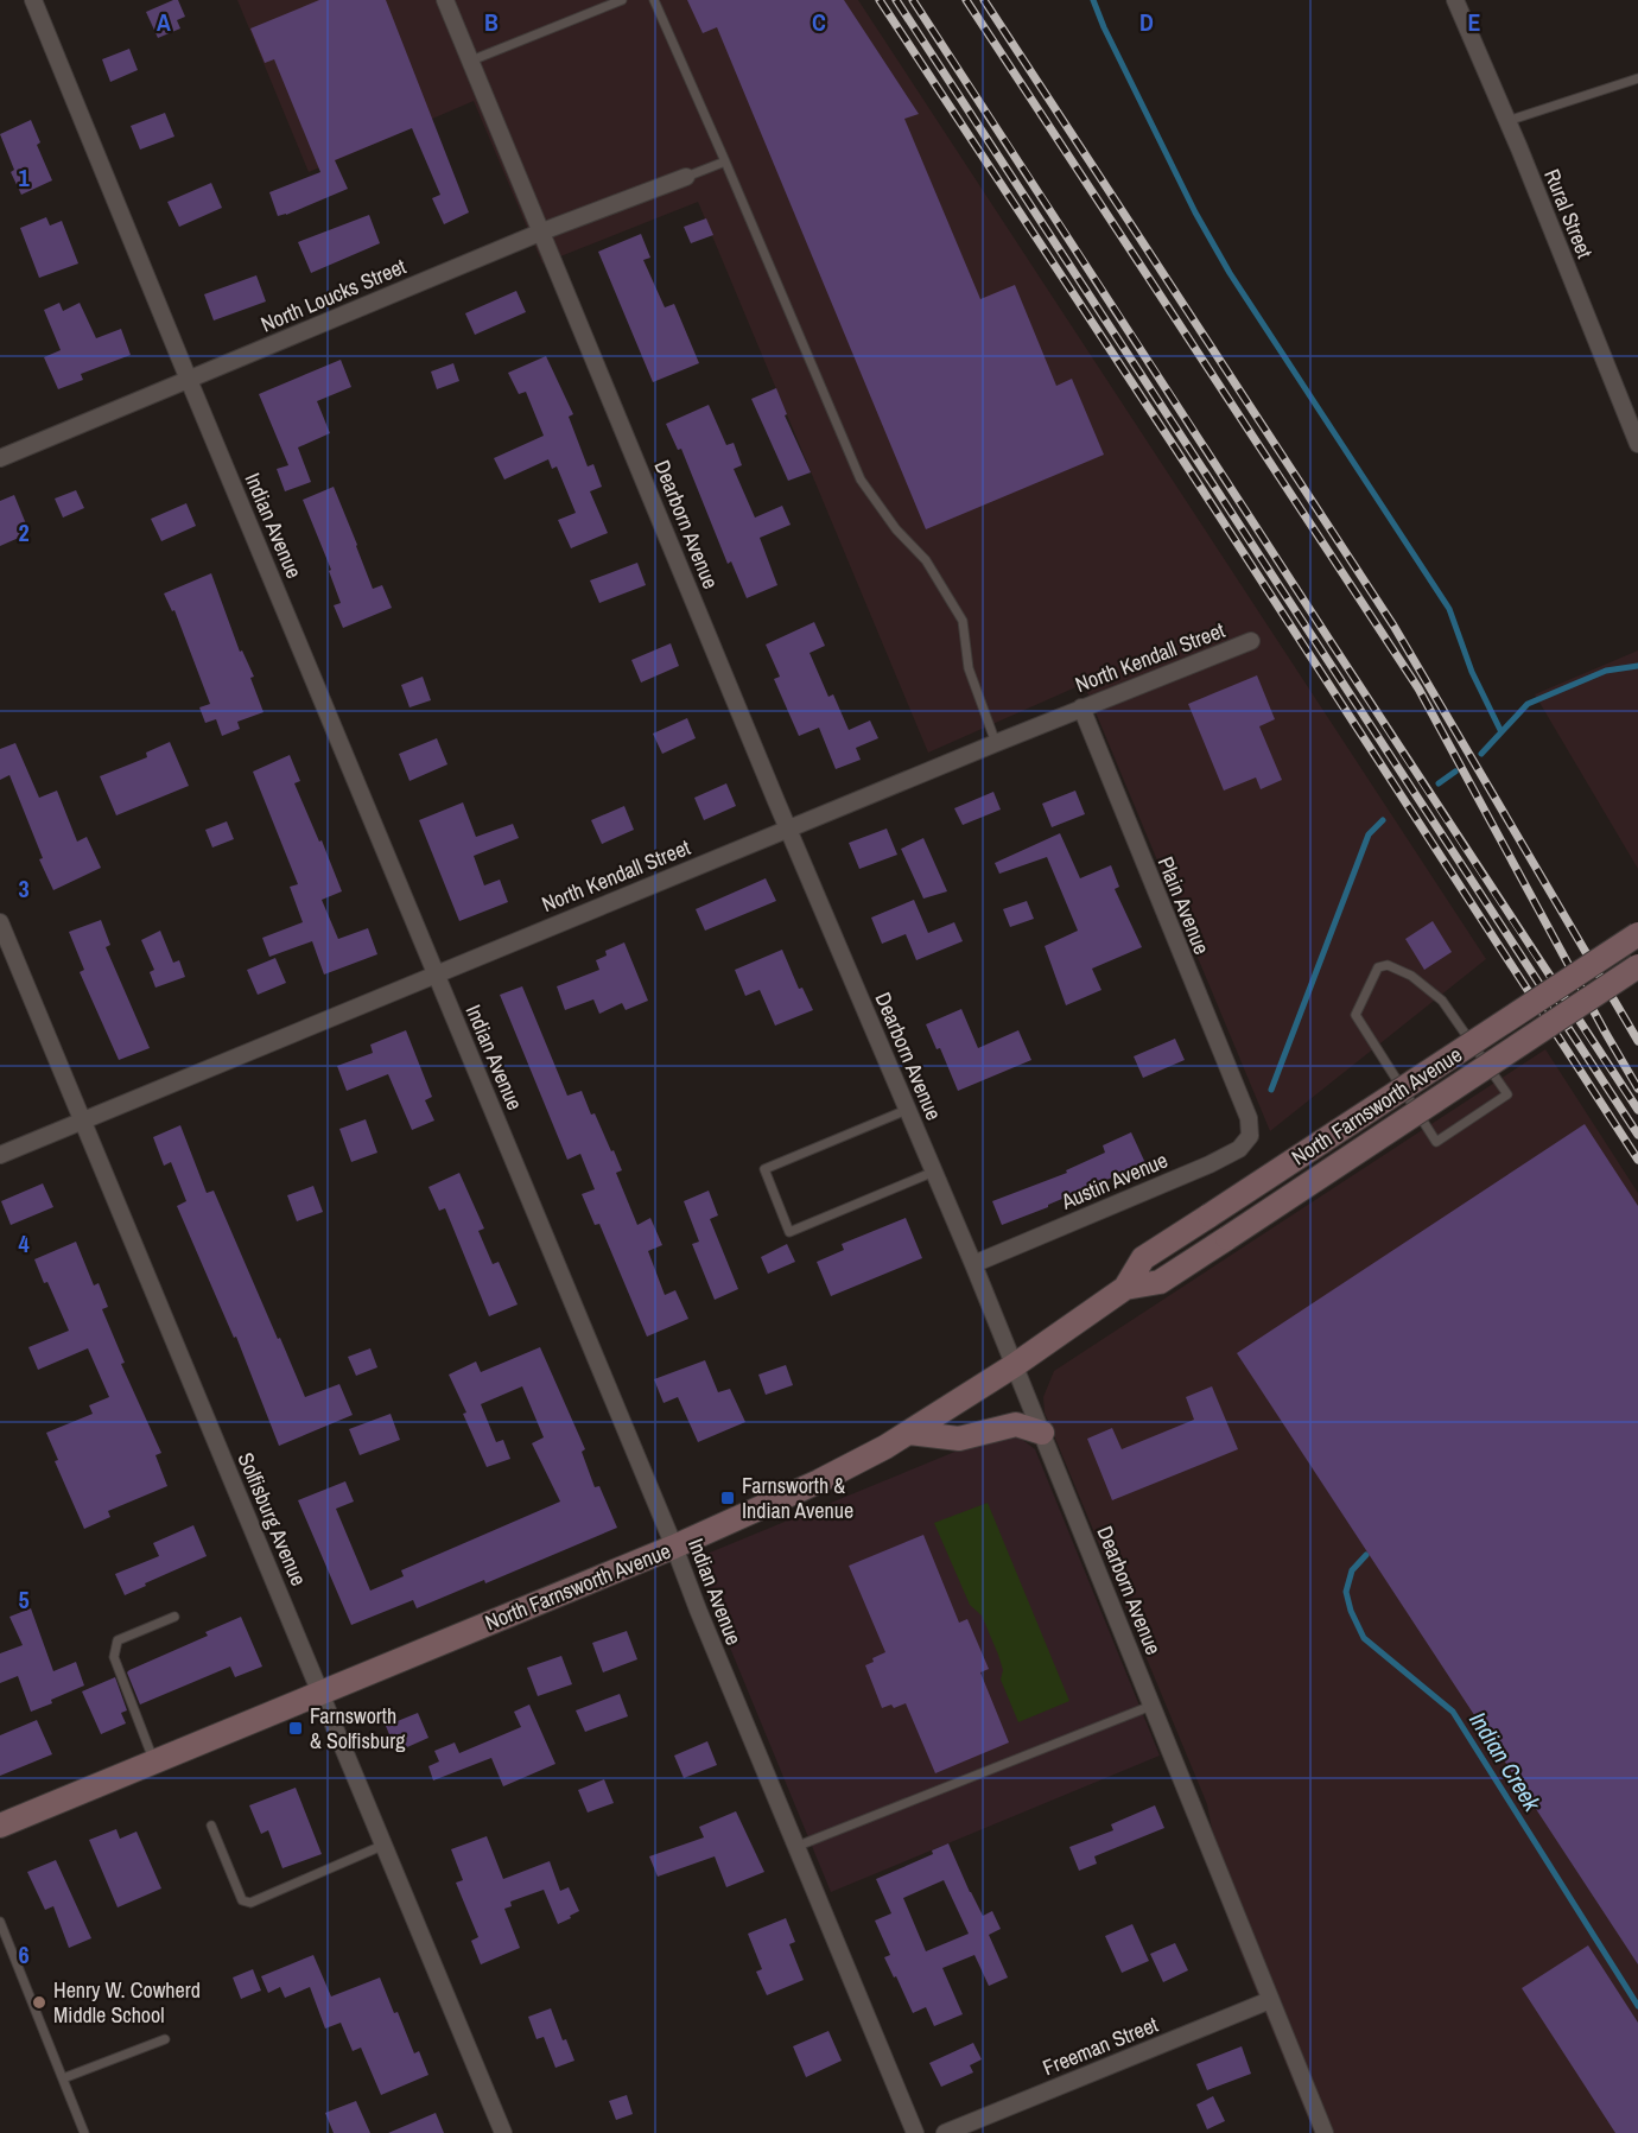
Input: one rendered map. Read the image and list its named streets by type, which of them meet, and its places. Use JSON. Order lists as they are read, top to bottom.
{
  "streets": {
    "main road": ["North Farnsworth Avenue"],
    "street": [
      "Rural Street",
      "North Loucks Street",
      "Dearborn Avenue",
      "Indian Avenue",
      "North Kendall Street",
      "Plain Avenue",
      "Austin Avenue",
      "Solfisburg Avenue",
      "Freeman Street"
    ]
  },
  "crossings": [
    ["North Loucks Street", "Dearborn Avenue"],
    ["North Loucks Street", "Indian Avenue"],
    ["Dearborn Avenue", "North Kendall Street"],
    ["Dearborn Avenue", "North Farnsworth Avenue"],
    ["Dearborn Avenue", "Austin Avenue"],
    ["Dearborn Avenue", "Freeman Street"],
    ["Indian Avenue", "North Kendall Street"],
    ["Indian Avenue", "North Farnsworth Avenue"],
    ["North Kendall Street", "Plain Avenue"],
    ["North Kendall Street", "Solfisburg Avenue"],
    ["Plain Avenue", "Austin Avenue"],
    ["North Farnsworth Avenue", "Solfisburg Avenue"]
  ],
  "water": ["Indian Creek"],
  "places": {
    "transit": ["Farnsworth & Indian Avenue", "Farnsworth & Solfisburg"],
    "other": ["Henry W. Cowherd Middle School"]
  },
  "grid": {
    "columns": [
      "A",
      "B",
      "C",
      "D",
      "E"
    ],
    "rows": [
      "1",
      "2",
      "3",
      "4",
      "5",
      "6"
    ]
  }
}
